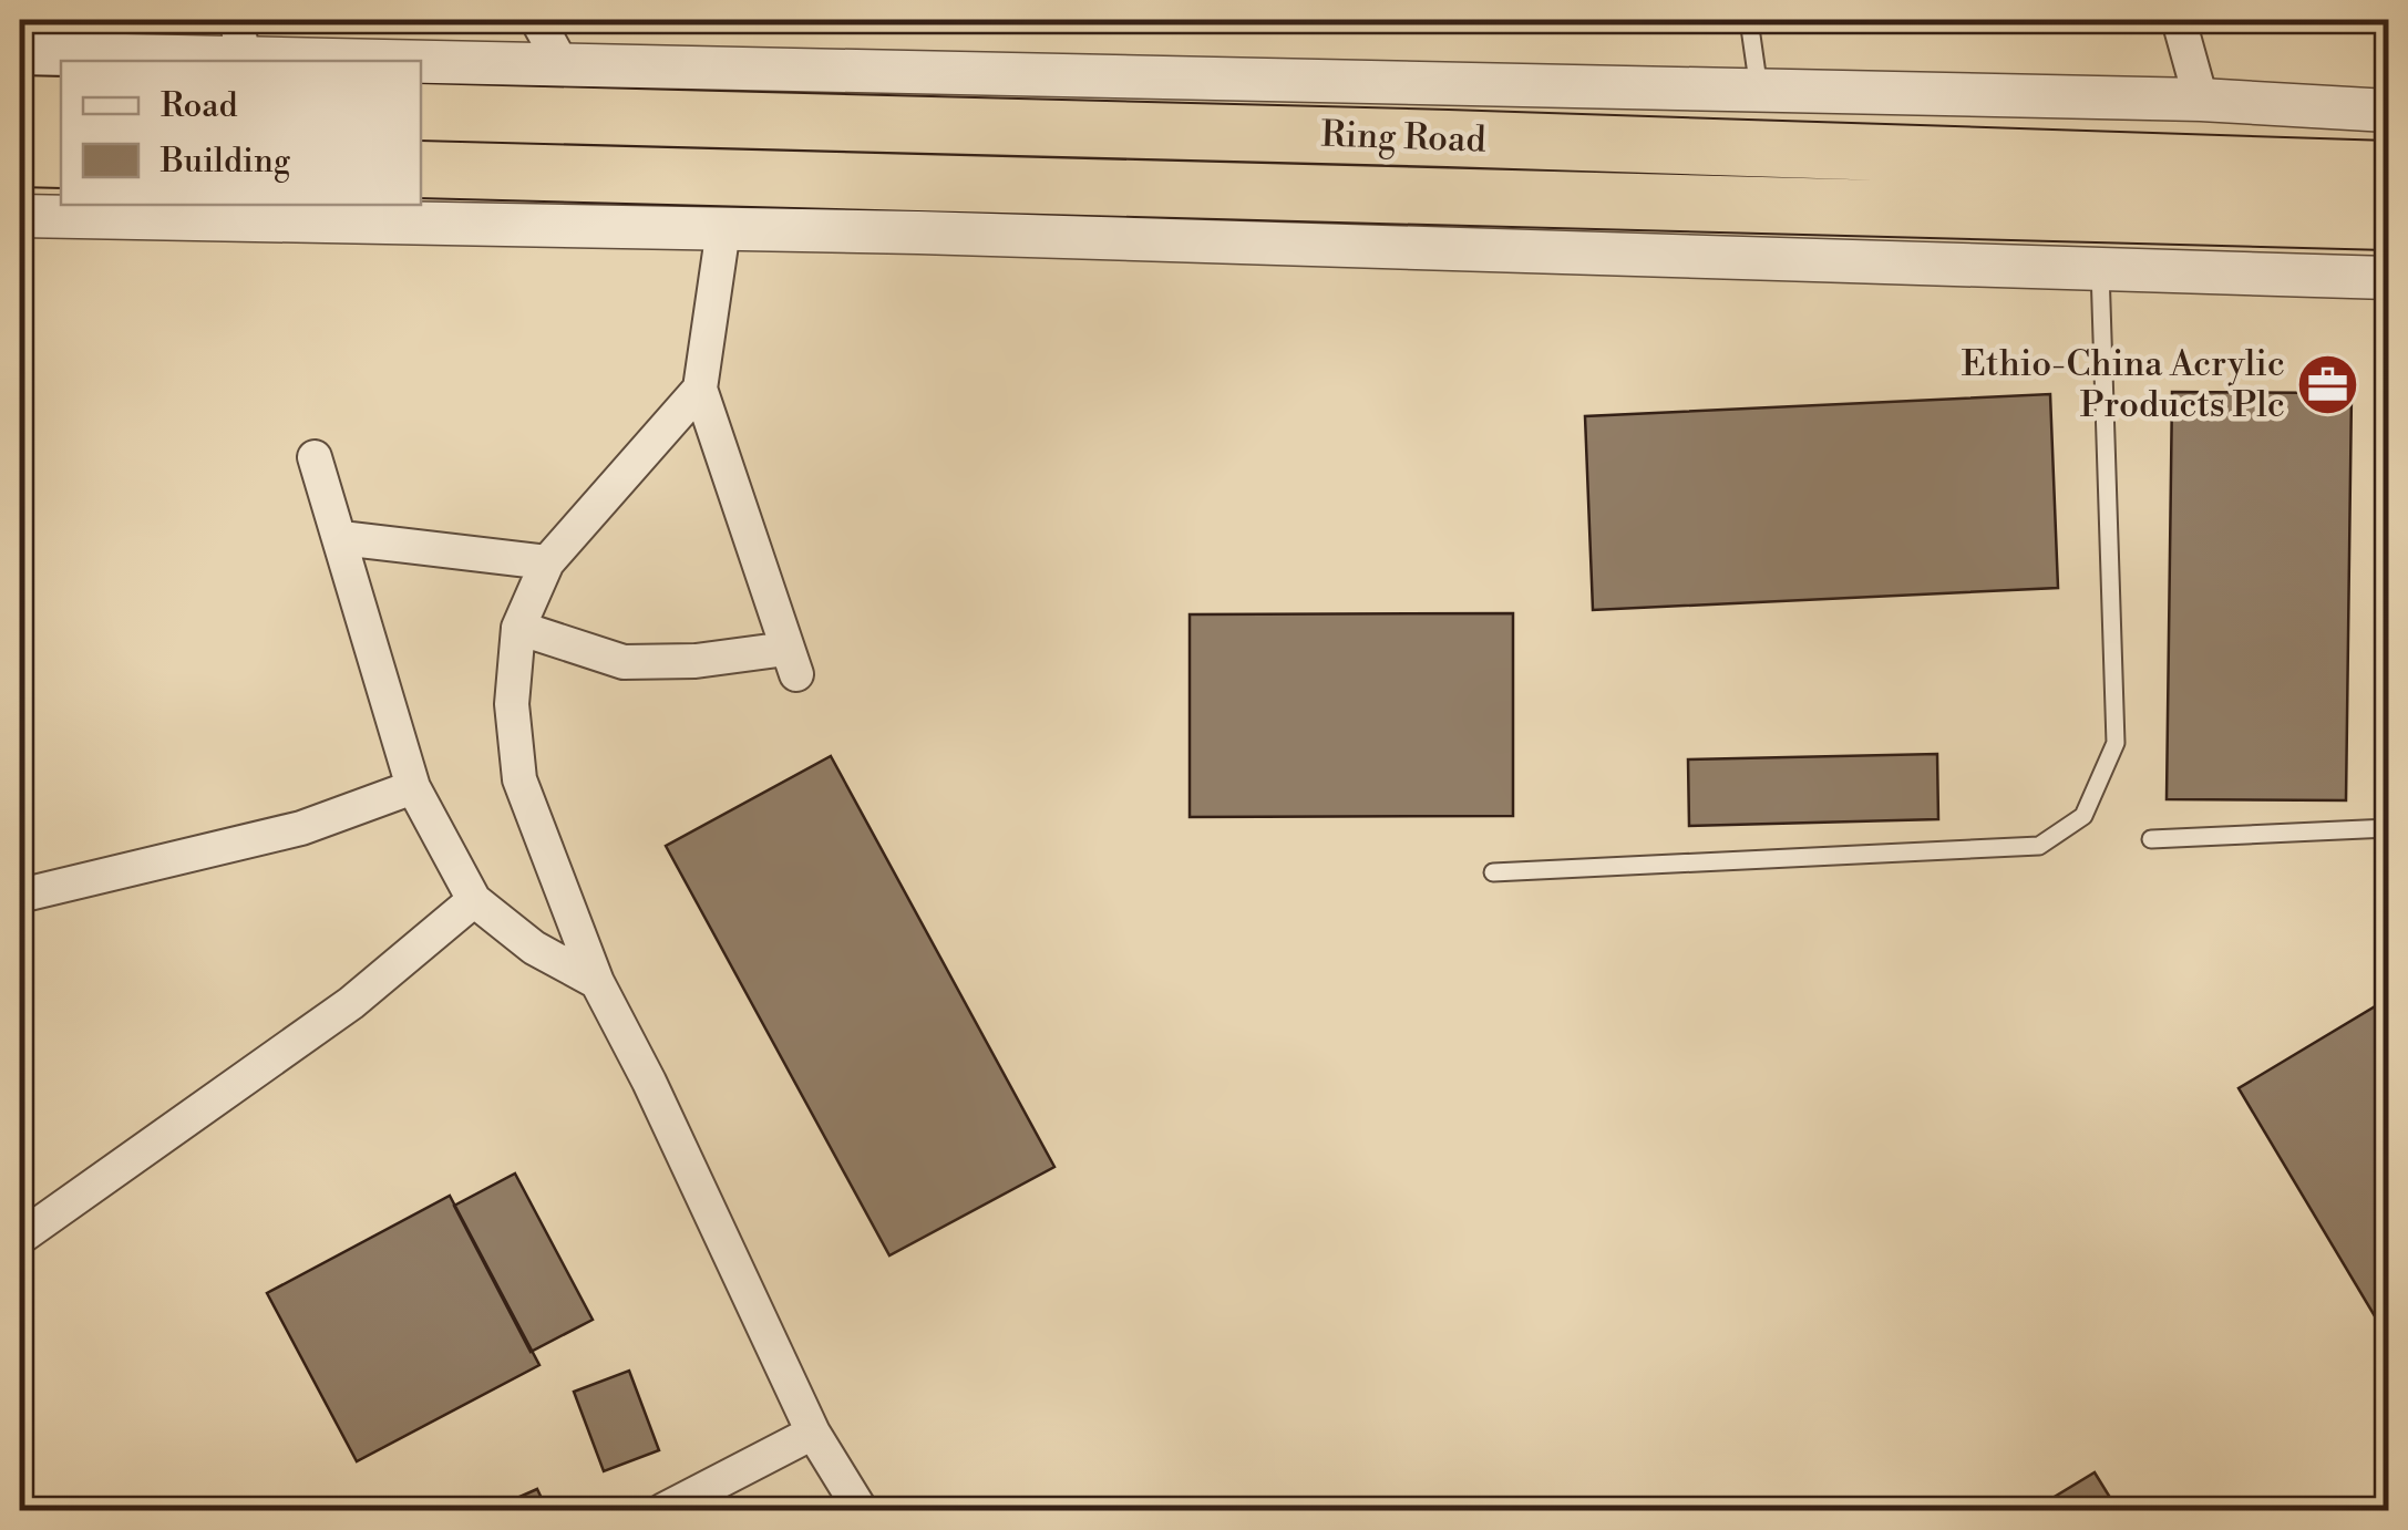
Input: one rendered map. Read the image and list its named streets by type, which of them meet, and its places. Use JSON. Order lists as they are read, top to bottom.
{
  "streets": {
    "highway": ["Ring Road"]
  },
  "places": {
    "office": ["Ethio-China Acrylic Products Plc"]
  },
  "legend": ["Road", "Building"]
}
